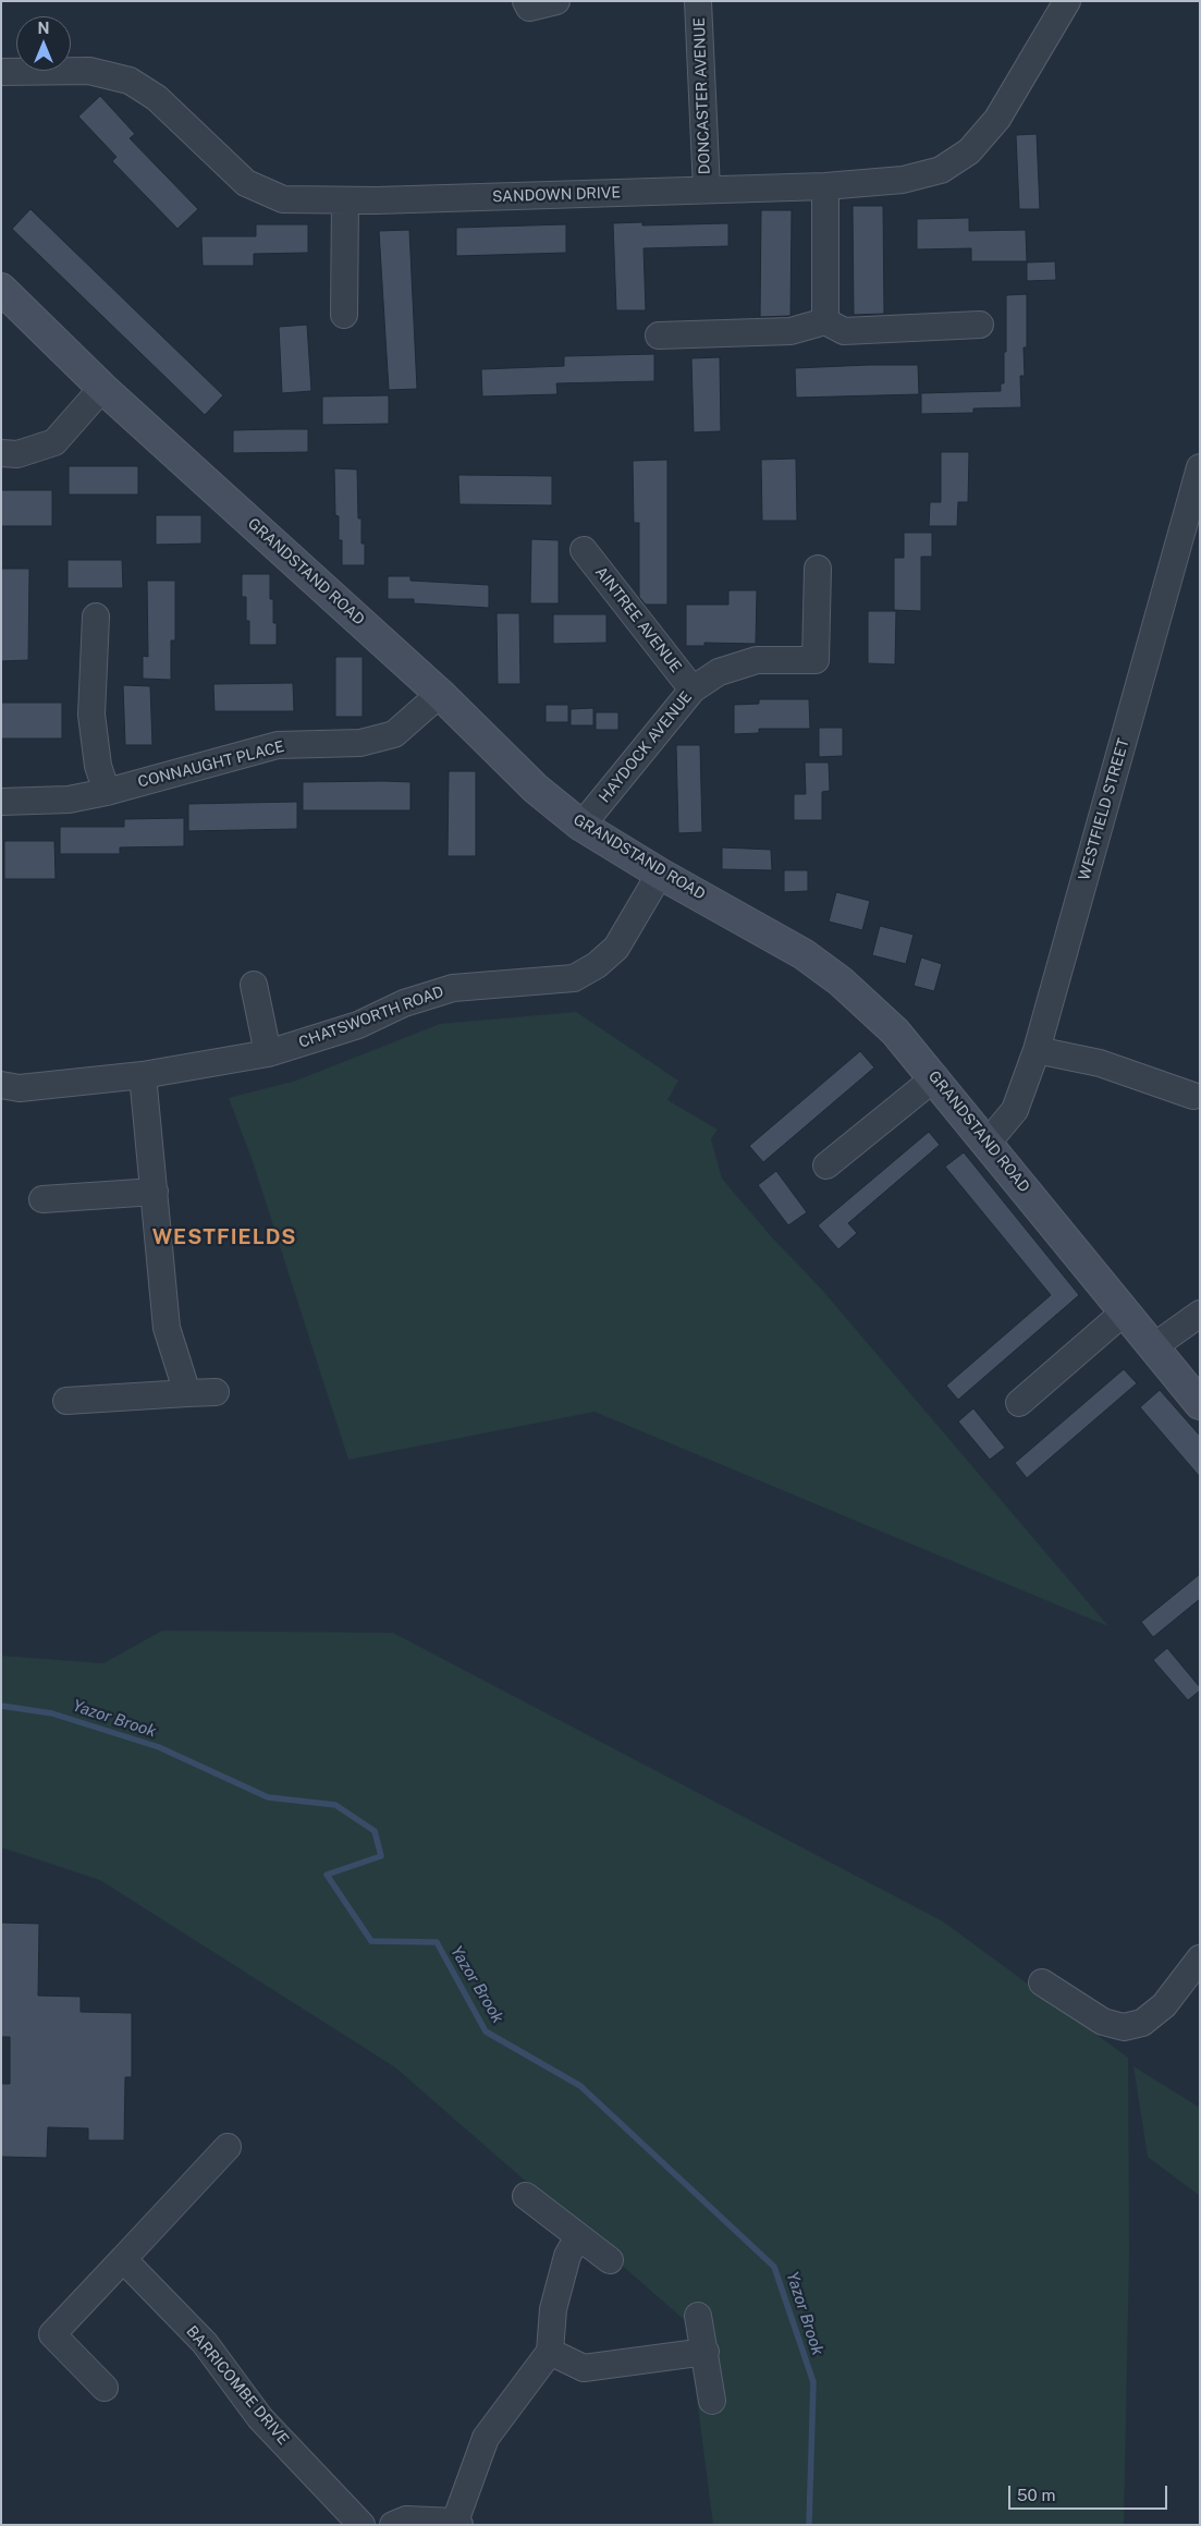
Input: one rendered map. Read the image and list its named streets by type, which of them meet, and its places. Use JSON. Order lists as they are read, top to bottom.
{
  "streets": {
    "street": [
      "DONCASTER AVENUE",
      "SANDOWN DRIVE",
      "GRANDSTAND ROAD",
      "AINTREE AVENUE",
      "HAYDOCK AVENUE",
      "CONNAUGHT PLACE",
      "WESTFIELD STREET",
      "CHATSWORTH ROAD",
      "BARRICOMBE DRIVE"
    ]
  },
  "crossings": [
    ["DONCASTER AVENUE", "SANDOWN DRIVE"],
    ["GRANDSTAND ROAD", "HAYDOCK AVENUE"],
    ["GRANDSTAND ROAD", "CONNAUGHT PLACE"],
    ["GRANDSTAND ROAD", "WESTFIELD STREET"],
    ["GRANDSTAND ROAD", "CHATSWORTH ROAD"],
    ["AINTREE AVENUE", "HAYDOCK AVENUE"]
  ],
  "districts": ["WESTFIELDS"],
  "water": ["Yazor Brook"],
  "scale_bar": "50 m",
  "north": "top"
}
